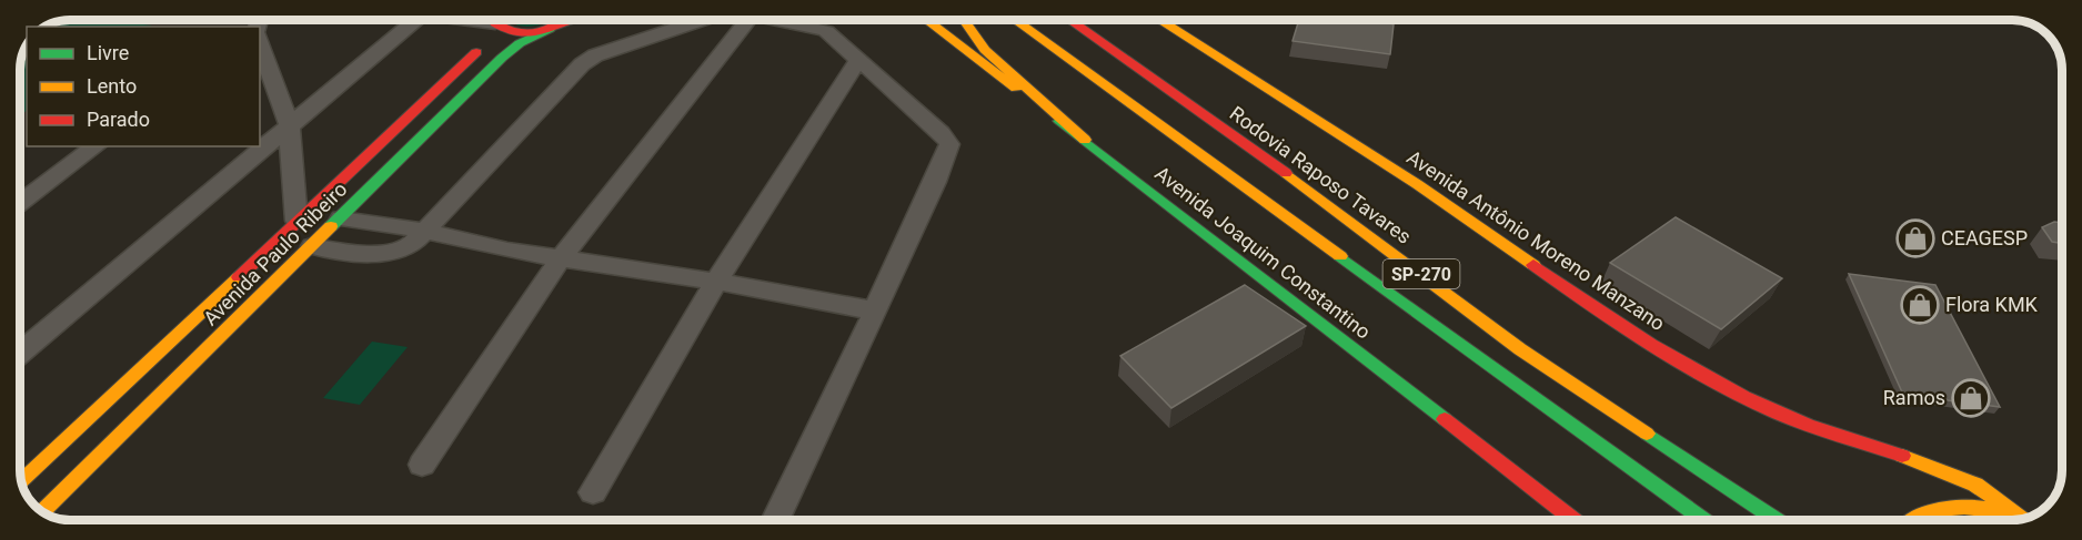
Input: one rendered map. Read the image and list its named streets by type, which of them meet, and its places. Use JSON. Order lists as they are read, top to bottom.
{
  "streets": {
    "main road": [
      "Rodovia Raposo Tavares",
      "Avenida Antônio Moreno Manzano",
      "Avenida Joaquim Constantino",
      "Avenida Paulo Ribeiro",
      "SP-270"
    ]
  },
  "places": {
    "shop": ["CEAGESP", "Flora KMK", "Ramos"]
  },
  "legend": ["Livre", "Lento", "Parado"]
}
